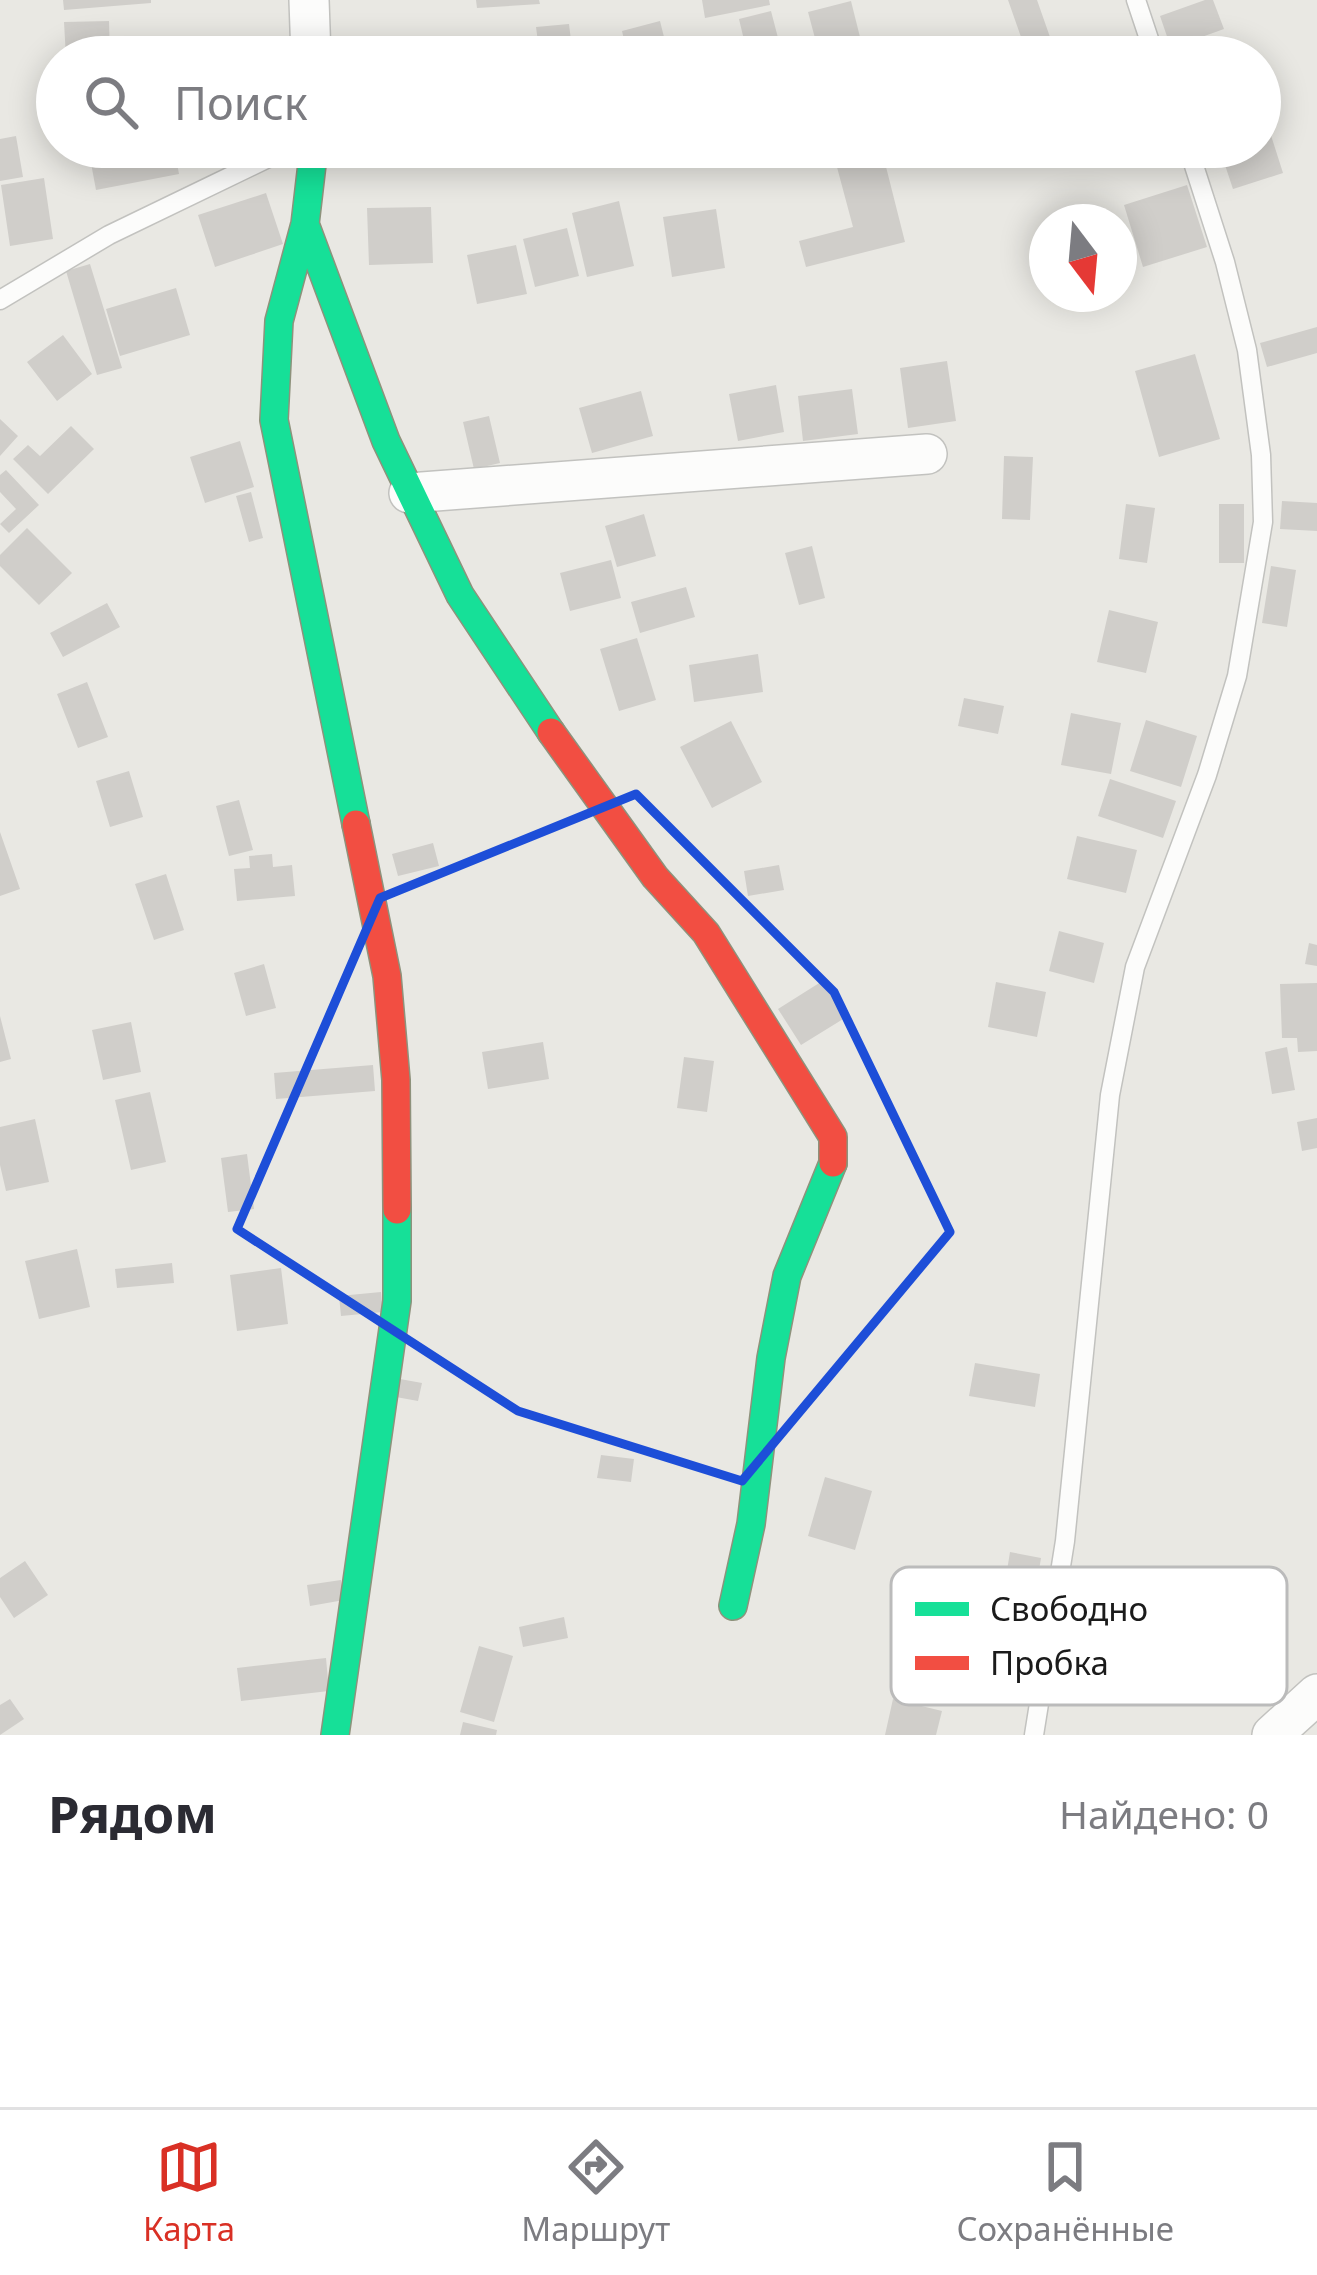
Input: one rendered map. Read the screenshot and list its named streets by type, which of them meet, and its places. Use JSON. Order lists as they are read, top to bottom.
{
  "legend": ["Свободно", "Пробка"],
  "north": "bottom",
  "page": {
    "search": "Поиск",
    "heading": ["Рядом", "Найдено: 0"],
    "nav": ["Карта", "Маршрут", "Сохранённые"]
  }
}
